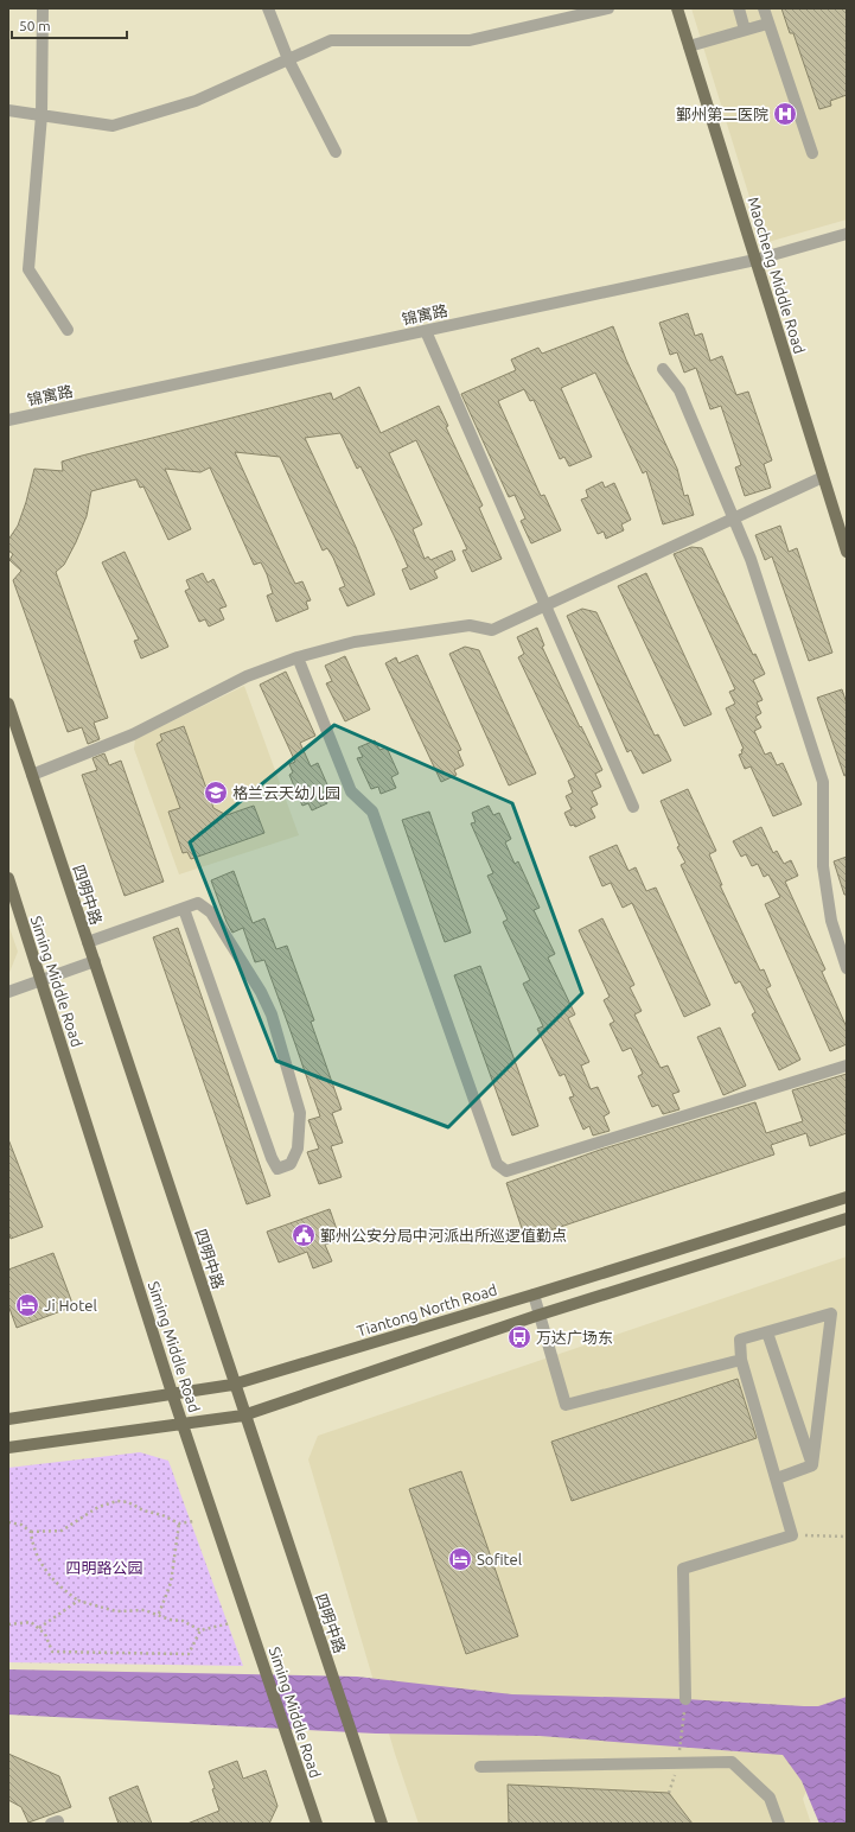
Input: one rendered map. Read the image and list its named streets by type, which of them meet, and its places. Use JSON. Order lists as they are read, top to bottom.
{
  "streets": {
    "main road": [
      "Maocheng Middle Road",
      "四明中路",
      "Siming Middle Road",
      "Tiantong North Road"
    ],
    "street": ["锦寓路"]
  },
  "crossings": [
    ["Maocheng Middle Road", "锦寓路"],
    ["四明中路", "Tiantong North Road"],
    ["Siming Middle Road", "Tiantong North Road"]
  ],
  "parks": ["四明路公园"],
  "places": {
    "hospital": ["鄞州第二医院"],
    "school or university": ["格兰云天幼儿园"],
    "public building": ["鄞州公安分局中河派出所巡逻值勤点"],
    "hotel": ["Ji Hotel", "Sofitel"],
    "bus stop": ["万达广场东"]
  },
  "scale_bar": "50 m"
}
